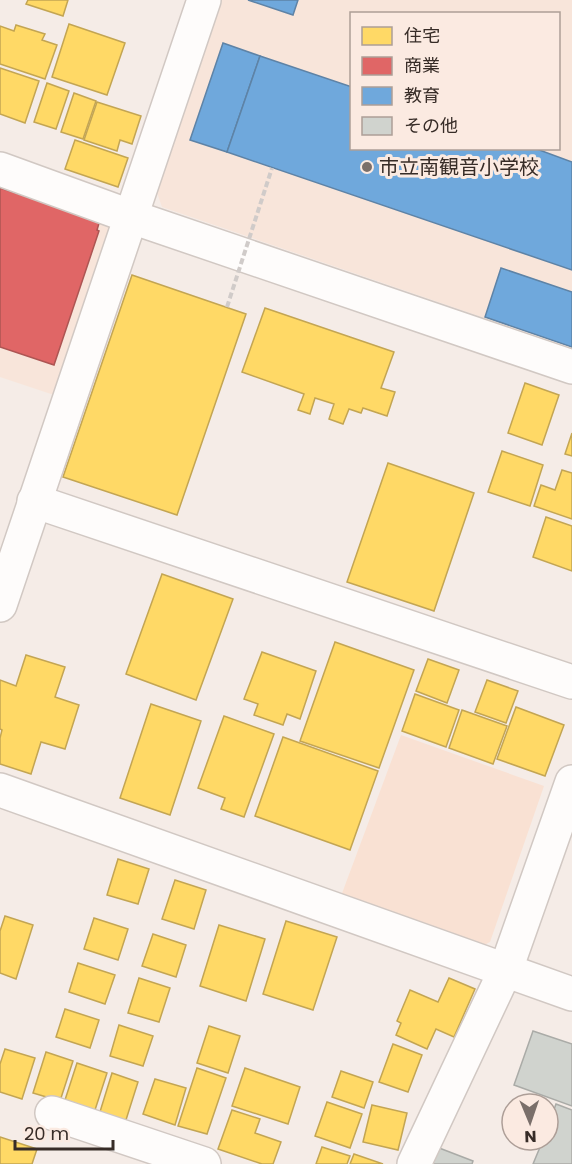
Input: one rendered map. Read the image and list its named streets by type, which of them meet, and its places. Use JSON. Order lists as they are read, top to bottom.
{
  "places": ["市立南観音小学校"],
  "legend": [
    "住宅",
    "商業",
    "教育",
    "その他"
  ],
  "scale_bar": "20 m",
  "north": "bottom"
}
